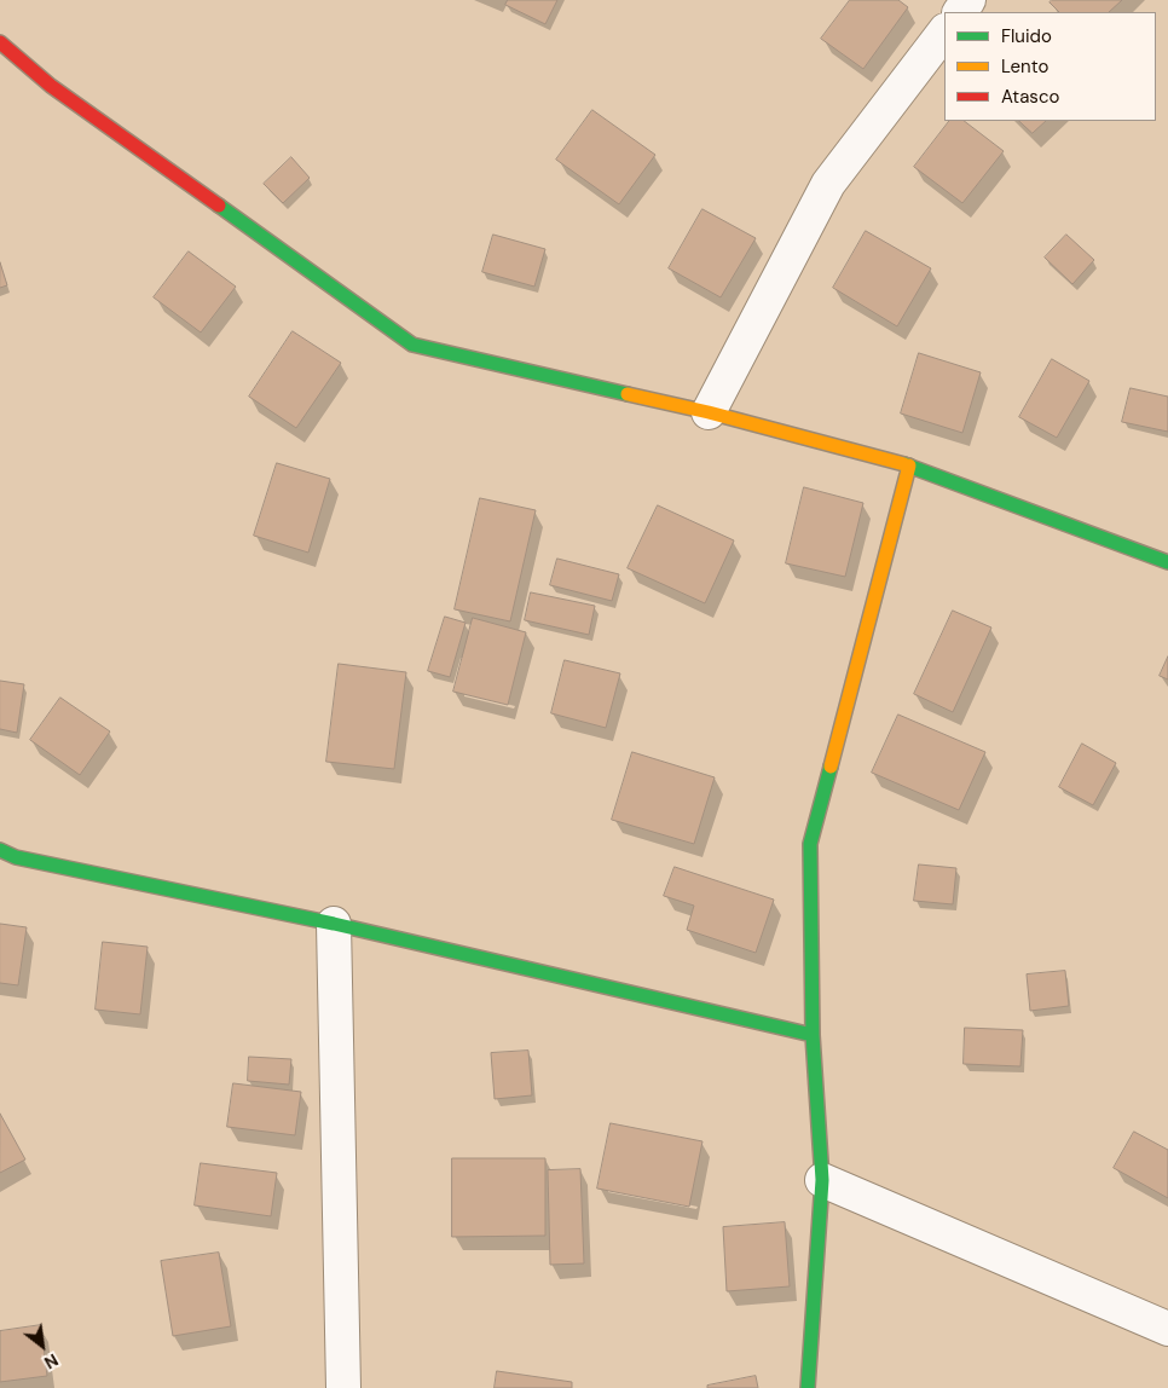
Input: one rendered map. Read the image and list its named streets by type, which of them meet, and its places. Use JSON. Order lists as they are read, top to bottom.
{
  "legend": ["Fluido", "Lento", "Atasco"],
  "north": "bottom right"
}
